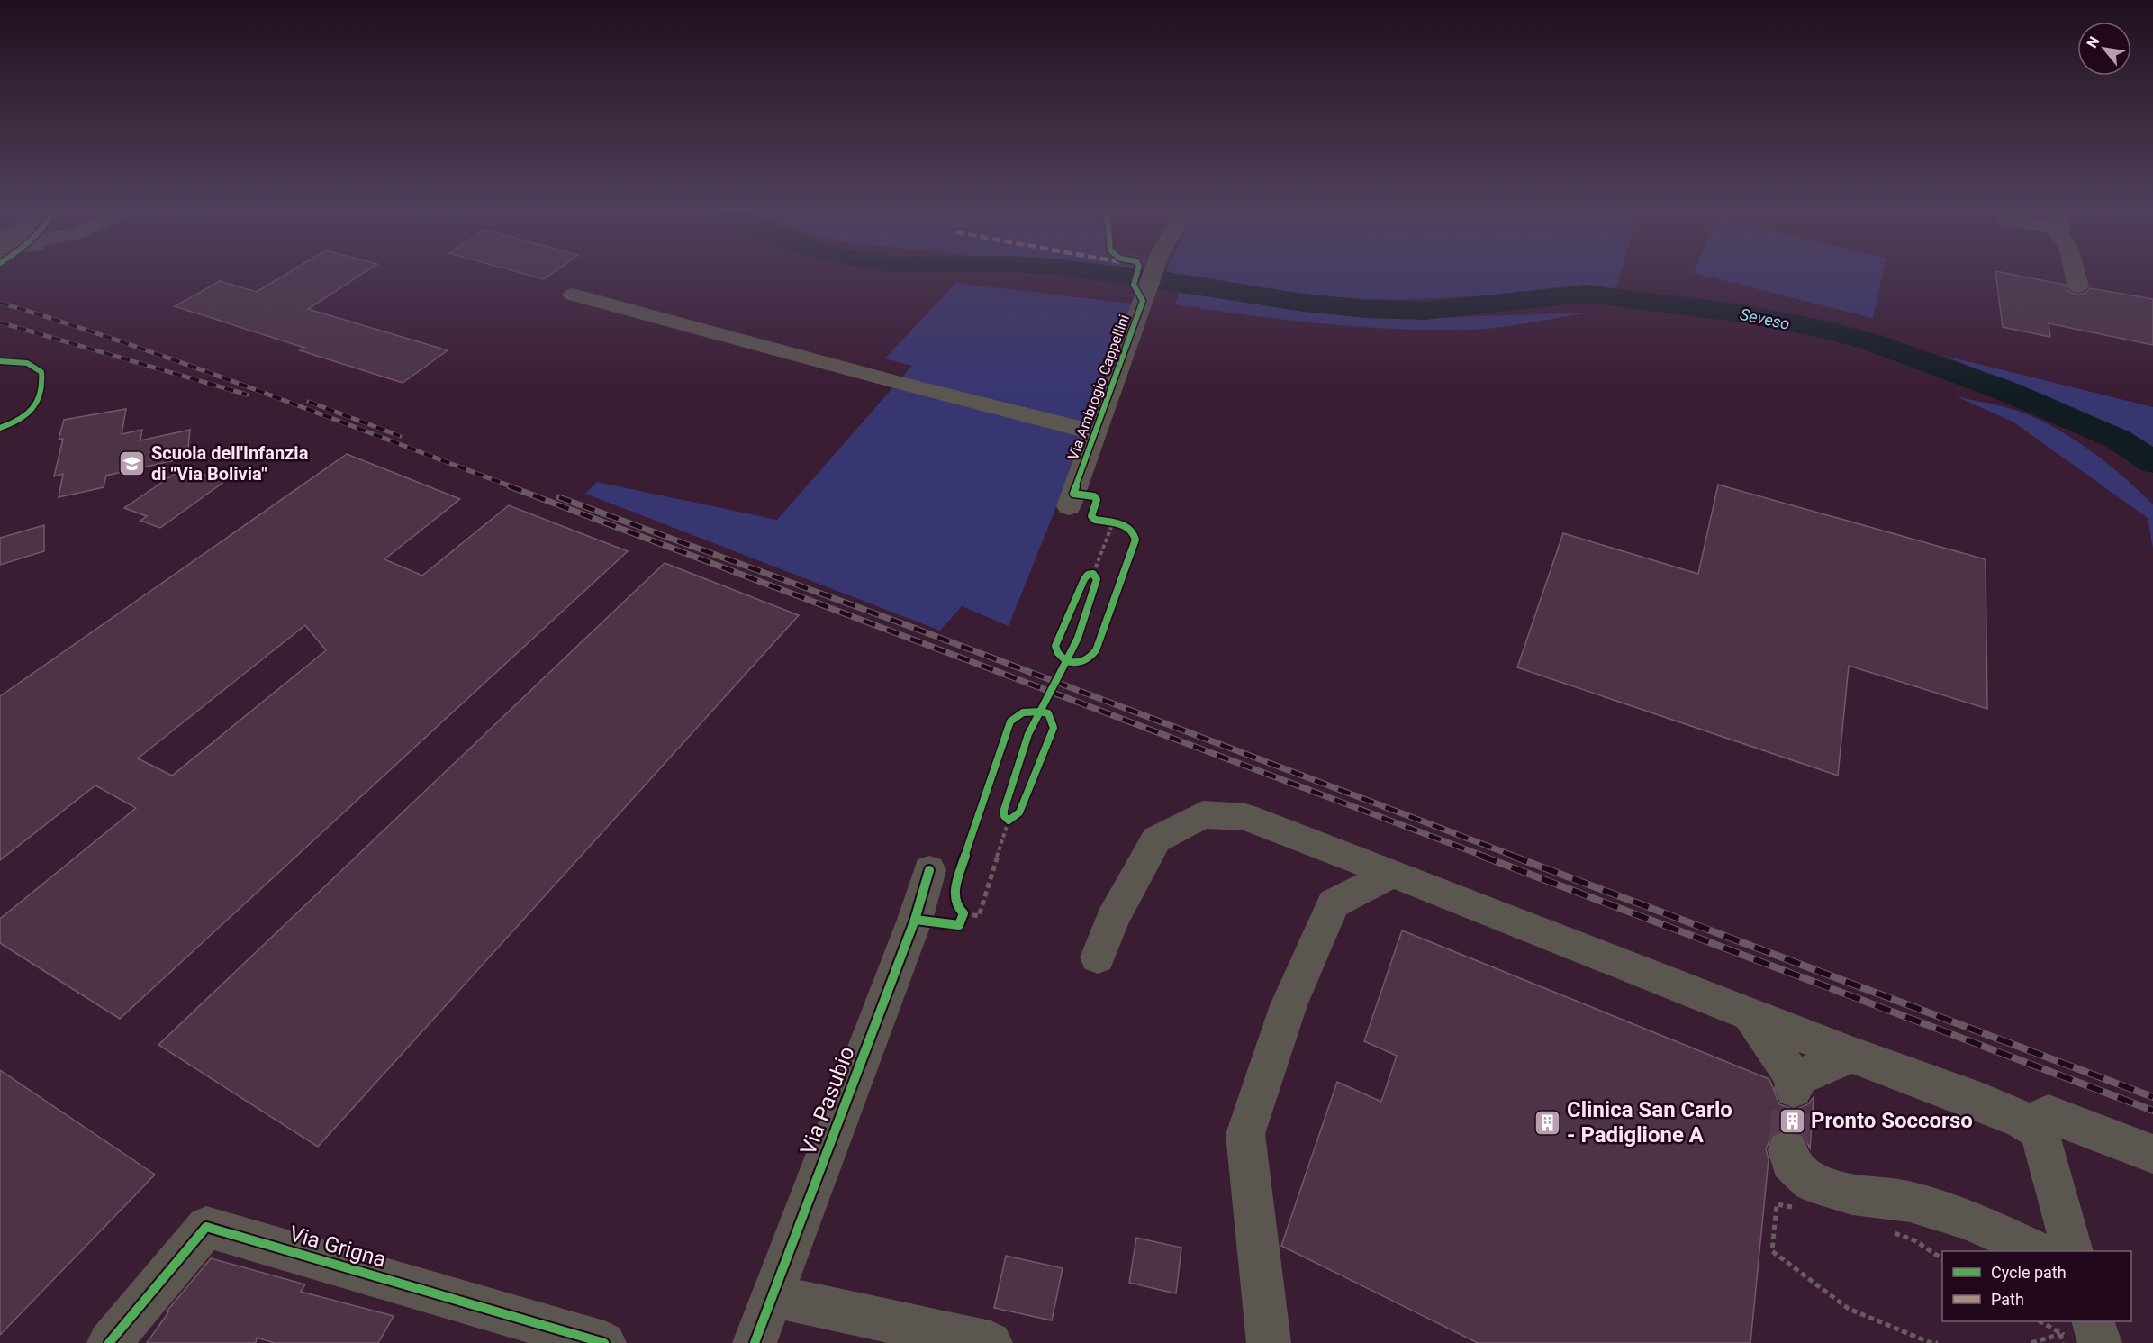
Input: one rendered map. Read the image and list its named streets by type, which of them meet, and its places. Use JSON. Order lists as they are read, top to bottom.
{
  "streets": {
    "street": ["Via Ambrogio Cappellini", "Via Pasubio", "Via Grigna"]
  },
  "water": ["Seveso"],
  "places": {
    "school or university": ["Scuola dell'Infanzia di \"Via Bolivia\""],
    "building": ["Pronto Soccorso", "Clinica San Carlo - Padiglione A"]
  },
  "legend": ["Cycle path", "Path"],
  "north": "top left"
}
